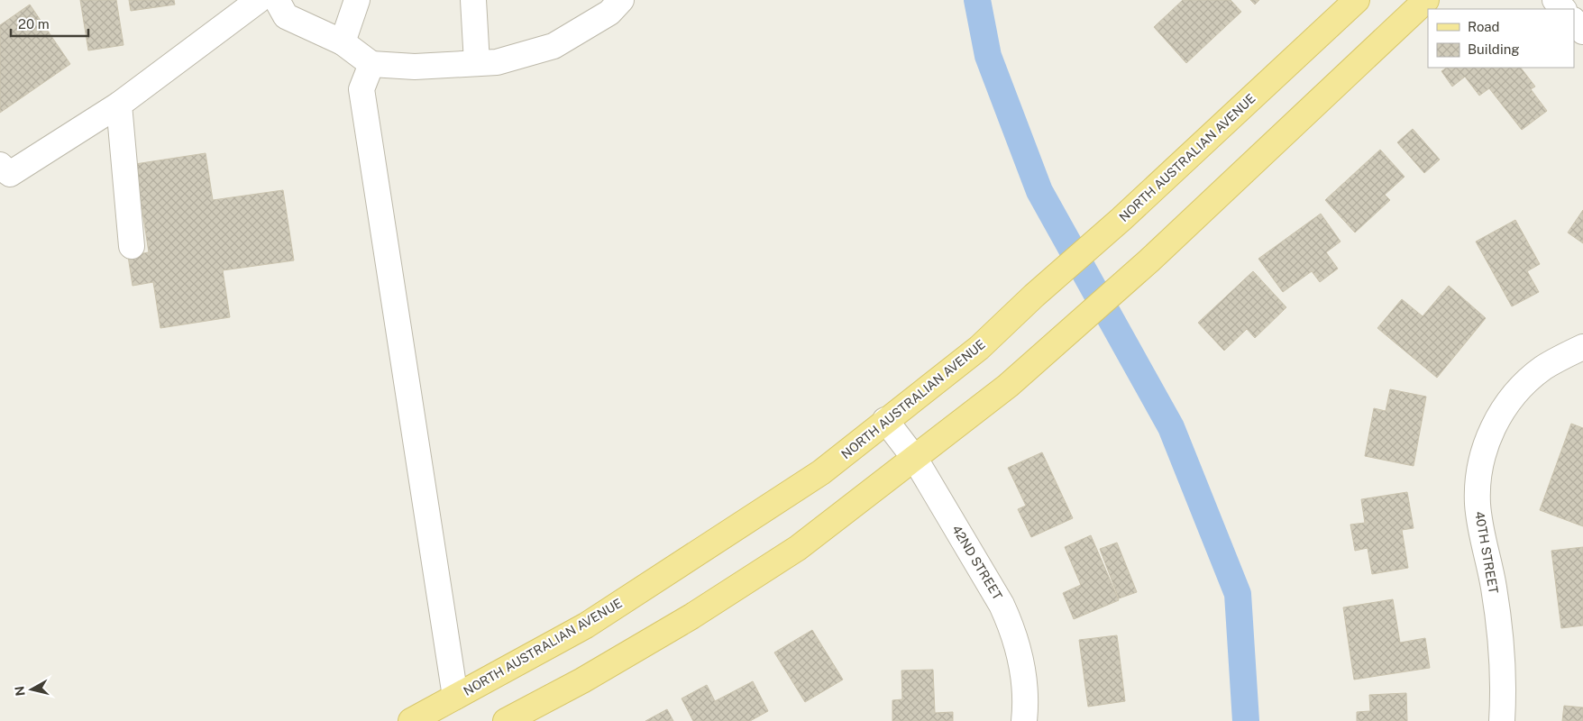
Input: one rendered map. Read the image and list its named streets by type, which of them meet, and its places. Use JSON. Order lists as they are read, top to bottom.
{
  "streets": {
    "main road": ["NORTH AUSTRALIAN AVENUE"],
    "street": ["40TH STREET", "42ND STREET"]
  },
  "crossings": [
    ["NORTH AUSTRALIAN AVENUE", "42ND STREET"]
  ],
  "legend": ["Road", "Building"],
  "scale_bar": "20 m",
  "north": "left"
}
